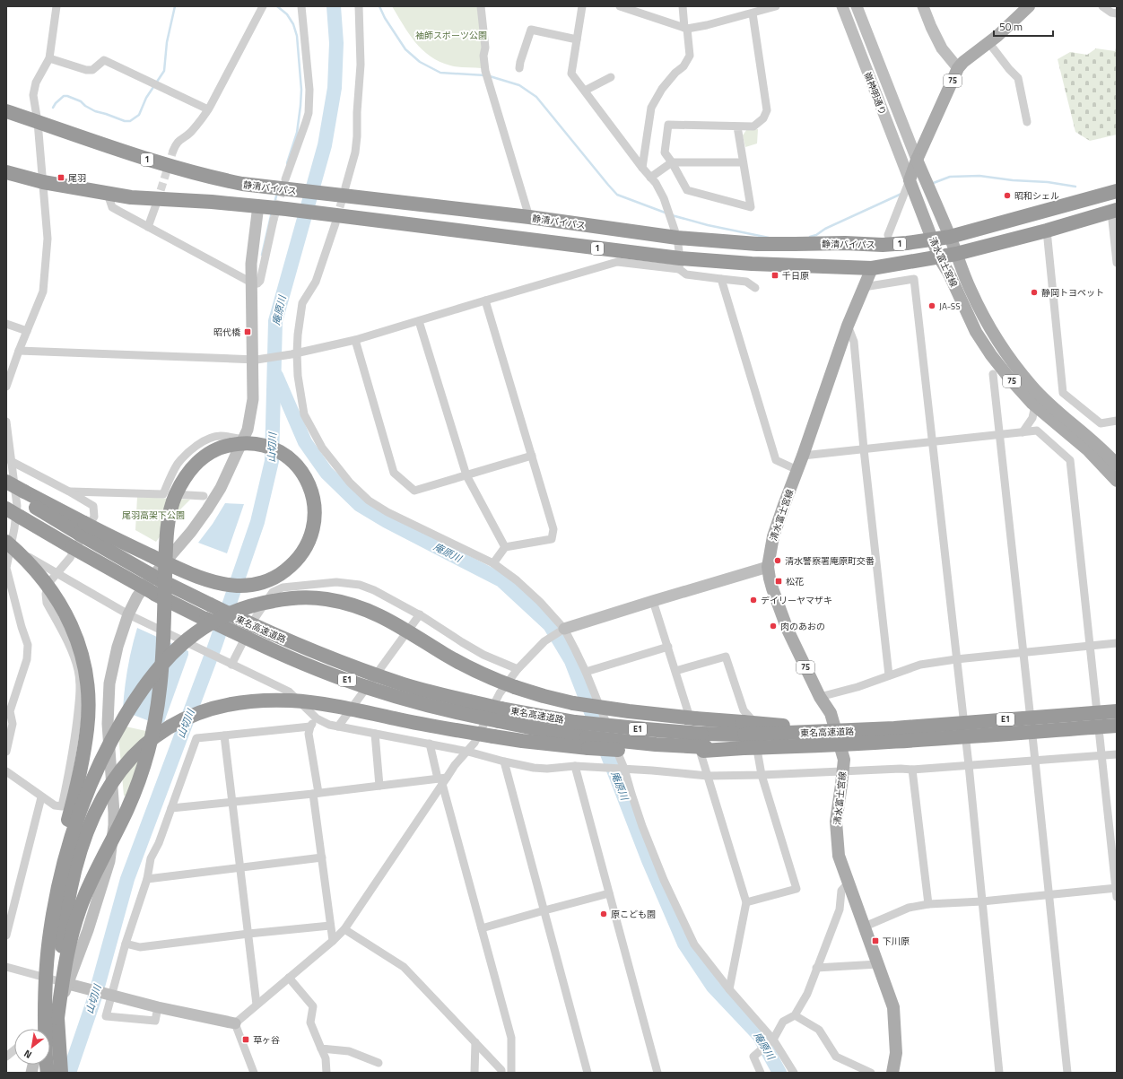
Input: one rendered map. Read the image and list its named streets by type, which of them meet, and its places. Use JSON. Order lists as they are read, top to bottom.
{
  "streets": {
    "highway": [
      "1",
      "静清バイパス",
      "東名高速道路",
      "E1"
    ],
    "main road": ["75", "清水富士宮線"],
    "street": ["嶺神明通り"]
  },
  "crossings": [
    ["75", "嶺神明通り"],
    ["75", "清水富士宮線"],
    ["嶺神明通り", "清水富士宮線"],
    ["1", "清水富士宮線"],
    ["静清バイパス", "清水富士宮線"]
  ],
  "water": ["庵原川", "山切川"],
  "parks": ["袖師スポーツ公園", "尾羽高架下公園"],
  "places": {
    "transit": [
      "尾羽",
      "千日原",
      "昭代橋",
      "松花",
      "下川原",
      "草ヶ谷"
    ],
    "other": [
      "昭和シェル",
      "静岡トヨペット",
      "JA-SS",
      "清水警察署庵原町交番",
      "デイリーヤマザキ",
      "肉のあおの",
      "原こども園"
    ]
  },
  "scale_bar": "50 m",
  "north": "bottom left"
}
